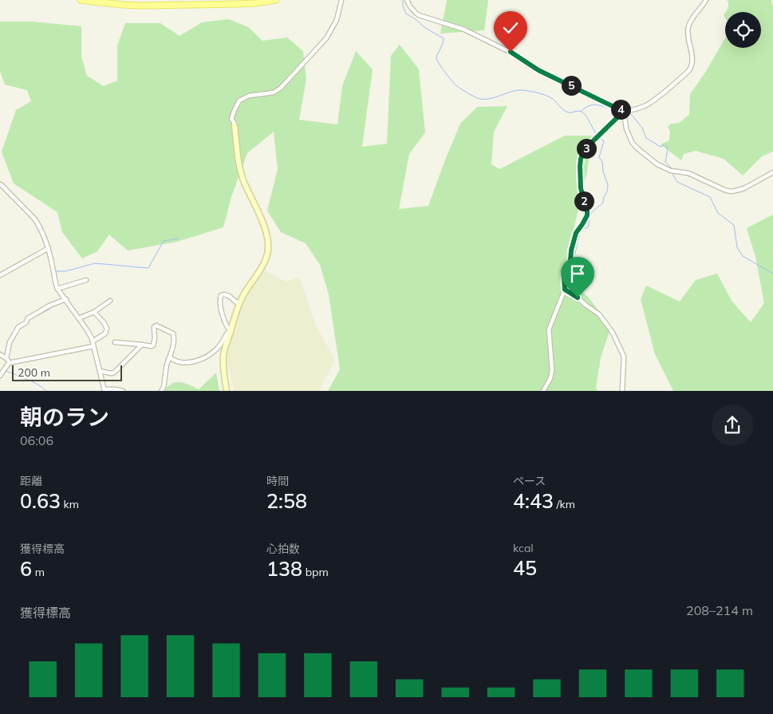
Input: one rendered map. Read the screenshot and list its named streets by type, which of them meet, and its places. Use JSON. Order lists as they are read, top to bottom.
{
  "scale_bar": "200 m",
  "page": {
    "pins": [
      "5",
      "4",
      "3",
      "2"
    ],
    "scale": "200 m",
    "heading": ["朝のラン", "06:06"],
    "stats": [
      ["距離", "0.63 km"],
      ["時間", "2:58"],
      ["ペース", "4:43 /km"],
      ["獲得標高", "6 m"],
      ["心拍数", "138 bpm"],
      ["kcal", "45"]
    ],
    "chart": ["獲得標高", "208–214 m"]
  }
}
